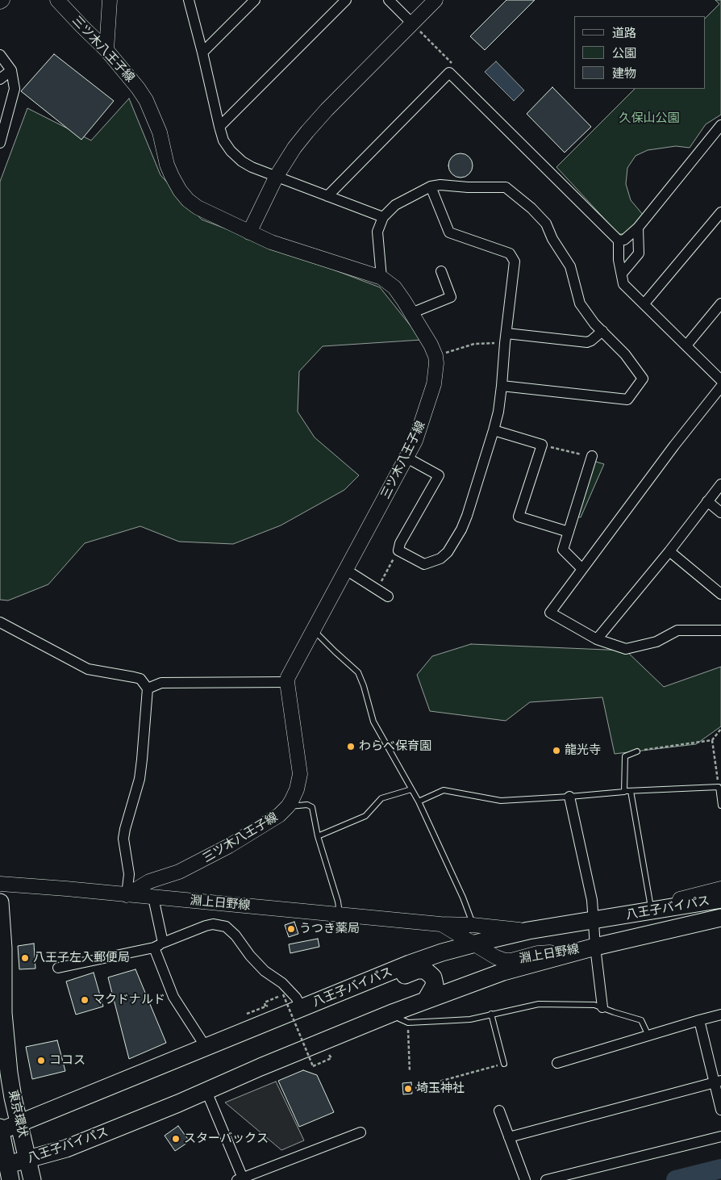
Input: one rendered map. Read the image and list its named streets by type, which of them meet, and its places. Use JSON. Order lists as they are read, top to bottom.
{
  "streets": {
    "highway": ["八王子バイパス", "東京環状"],
    "main road": ["三ツ木八王子線", "淵上日野線"]
  },
  "crossings": [
    ["三ツ木八王子線", "淵上日野線"],
    ["淵上日野線", "八王子バイパス"],
    ["八王子バイパス", "東京環状"]
  ],
  "parks": ["久保山公園"],
  "places": [
    "わらべ保育園",
    "龍光寺",
    "うつき薬局",
    "八王子左入郵便局",
    "マクドナルド",
    "ココス",
    "埼玉神社",
    "スターバックス"
  ],
  "legend": ["道路", "公園", "建物"]
}
